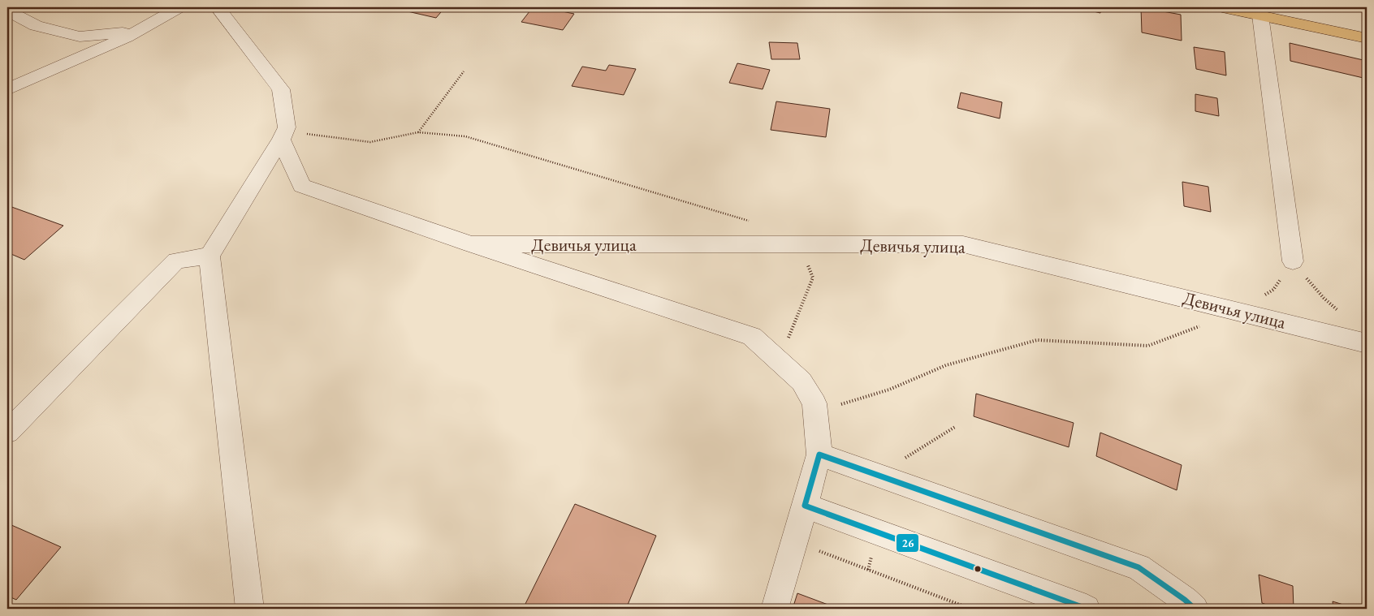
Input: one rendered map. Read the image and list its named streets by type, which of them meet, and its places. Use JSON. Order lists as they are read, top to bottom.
{
  "streets": {
    "street": ["Девичья улица"]
  },
  "lines": ["transit line 26"]
}
